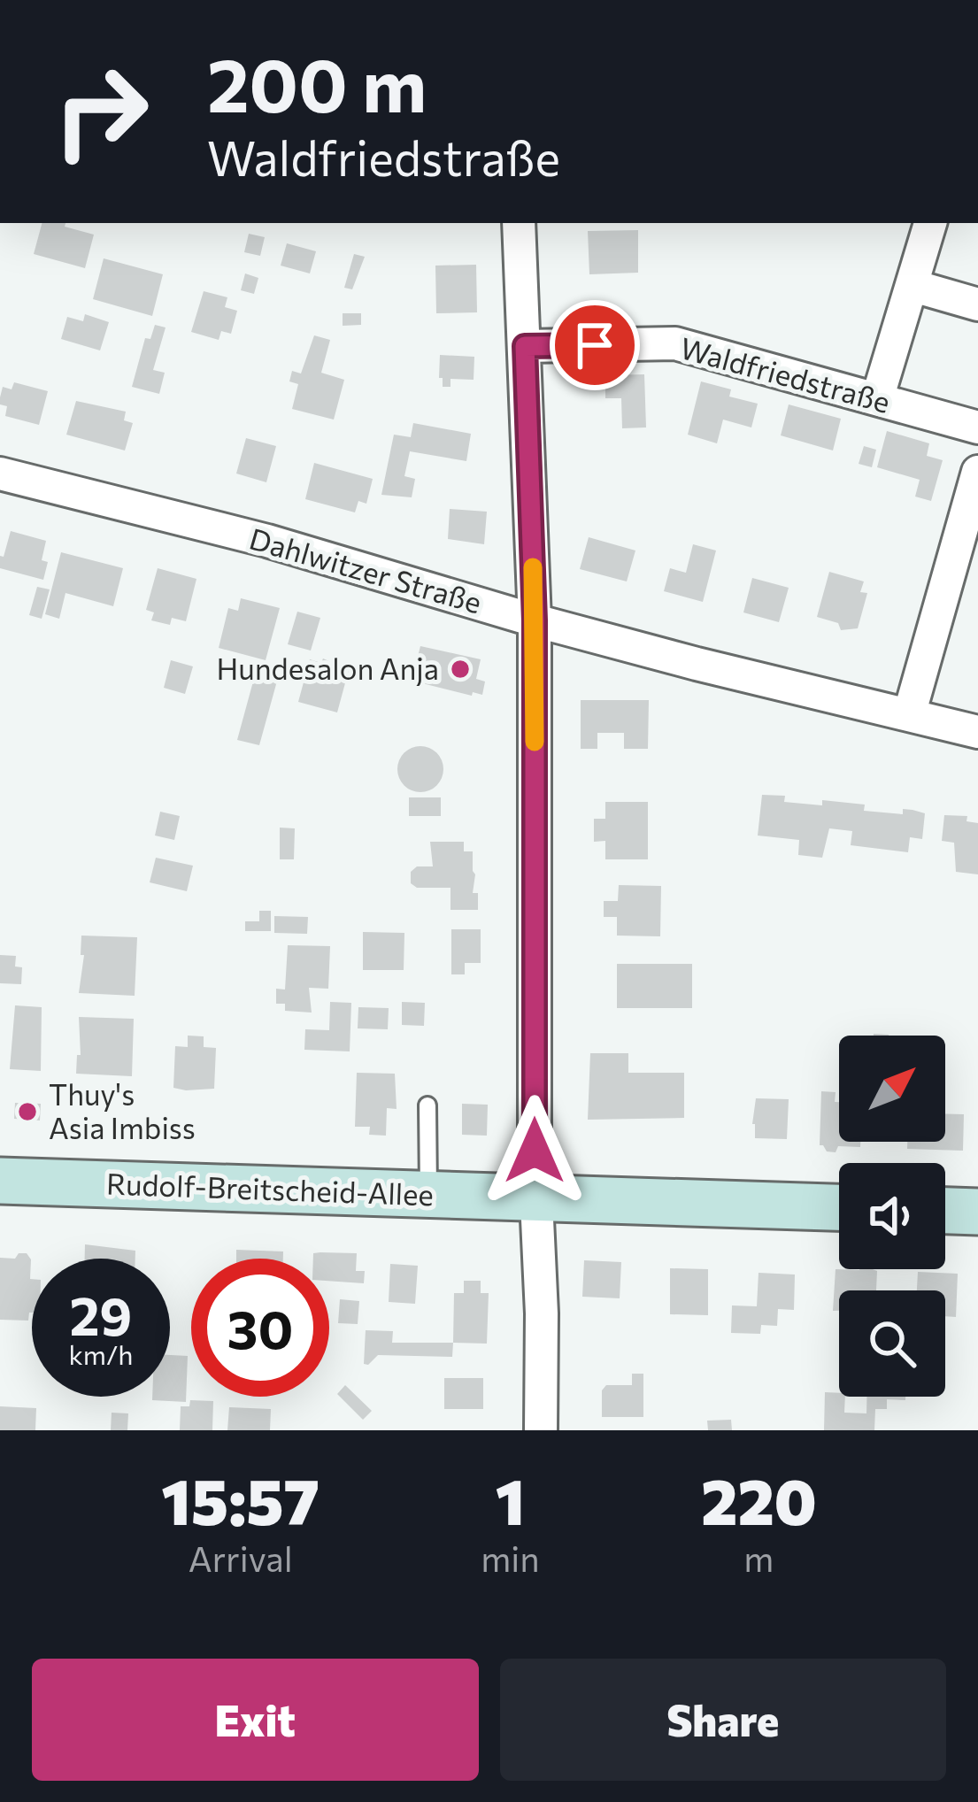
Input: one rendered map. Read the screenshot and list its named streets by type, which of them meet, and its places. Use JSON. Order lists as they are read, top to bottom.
{
  "streets": {
    "street": ["Waldfriedstraße", "Dahlwitzer Straße", "Rudolf-Breitscheid-Allee"]
  },
  "places": ["Hundesalon Anja", "Thuy's Asia Imbiss"],
  "north": "top right",
  "page": {
    "turn": ["200 m", "Waldfriedstraße"],
    "speed": "29 km/h",
    "limit": "30",
    "eta": [
      "15:57",
      "Arrival",
      "1",
      "min",
      "220",
      "m"
    ],
    "buttons": ["Exit", "Share"]
  }
}
